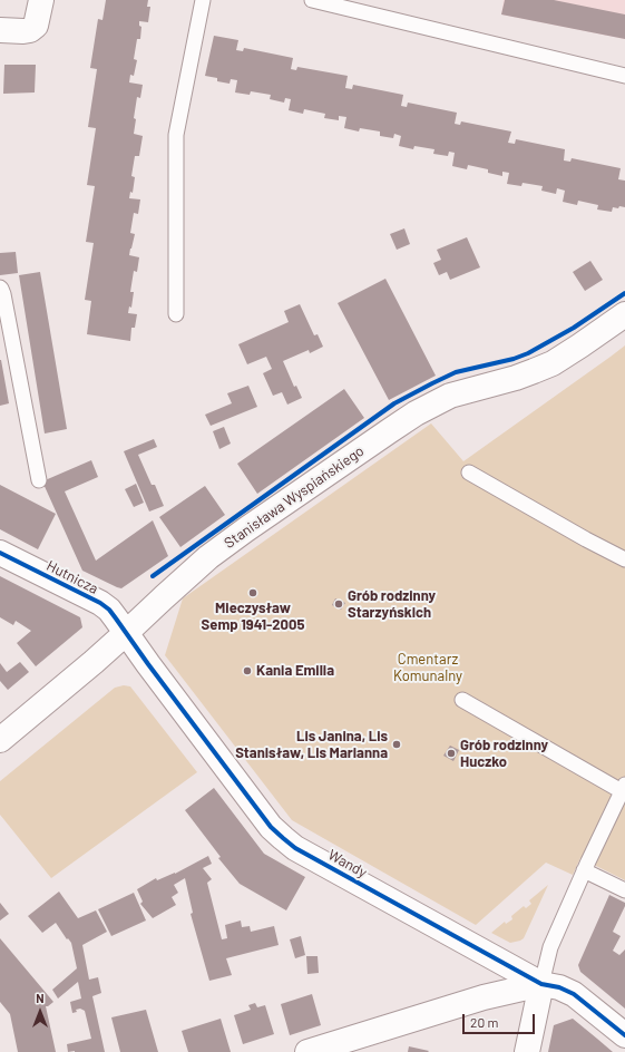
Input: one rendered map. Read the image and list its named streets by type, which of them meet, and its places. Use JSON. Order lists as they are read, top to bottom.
{
  "streets": {
    "street": ["Stanisława Wyspiańskiego", "Hutnicza", "Wandy"]
  },
  "crossings": [
    ["Stanisława Wyspiańskiego", "Hutnicza"],
    ["Stanisława Wyspiańskiego", "Wandy"],
    ["Hutnicza", "Wandy"]
  ],
  "parks": ["Cmentarz Komunalny"],
  "places": [
    "Mieczysław Semp 1941-2005",
    "Grób rodzinny Starzyńskich",
    "Kania Emilia",
    "Lis Janina, Lis Stanisław, Lis Marianna",
    "Grób rodzinny Huczko"
  ],
  "scale_bar": "20 m",
  "north": "top"
}
